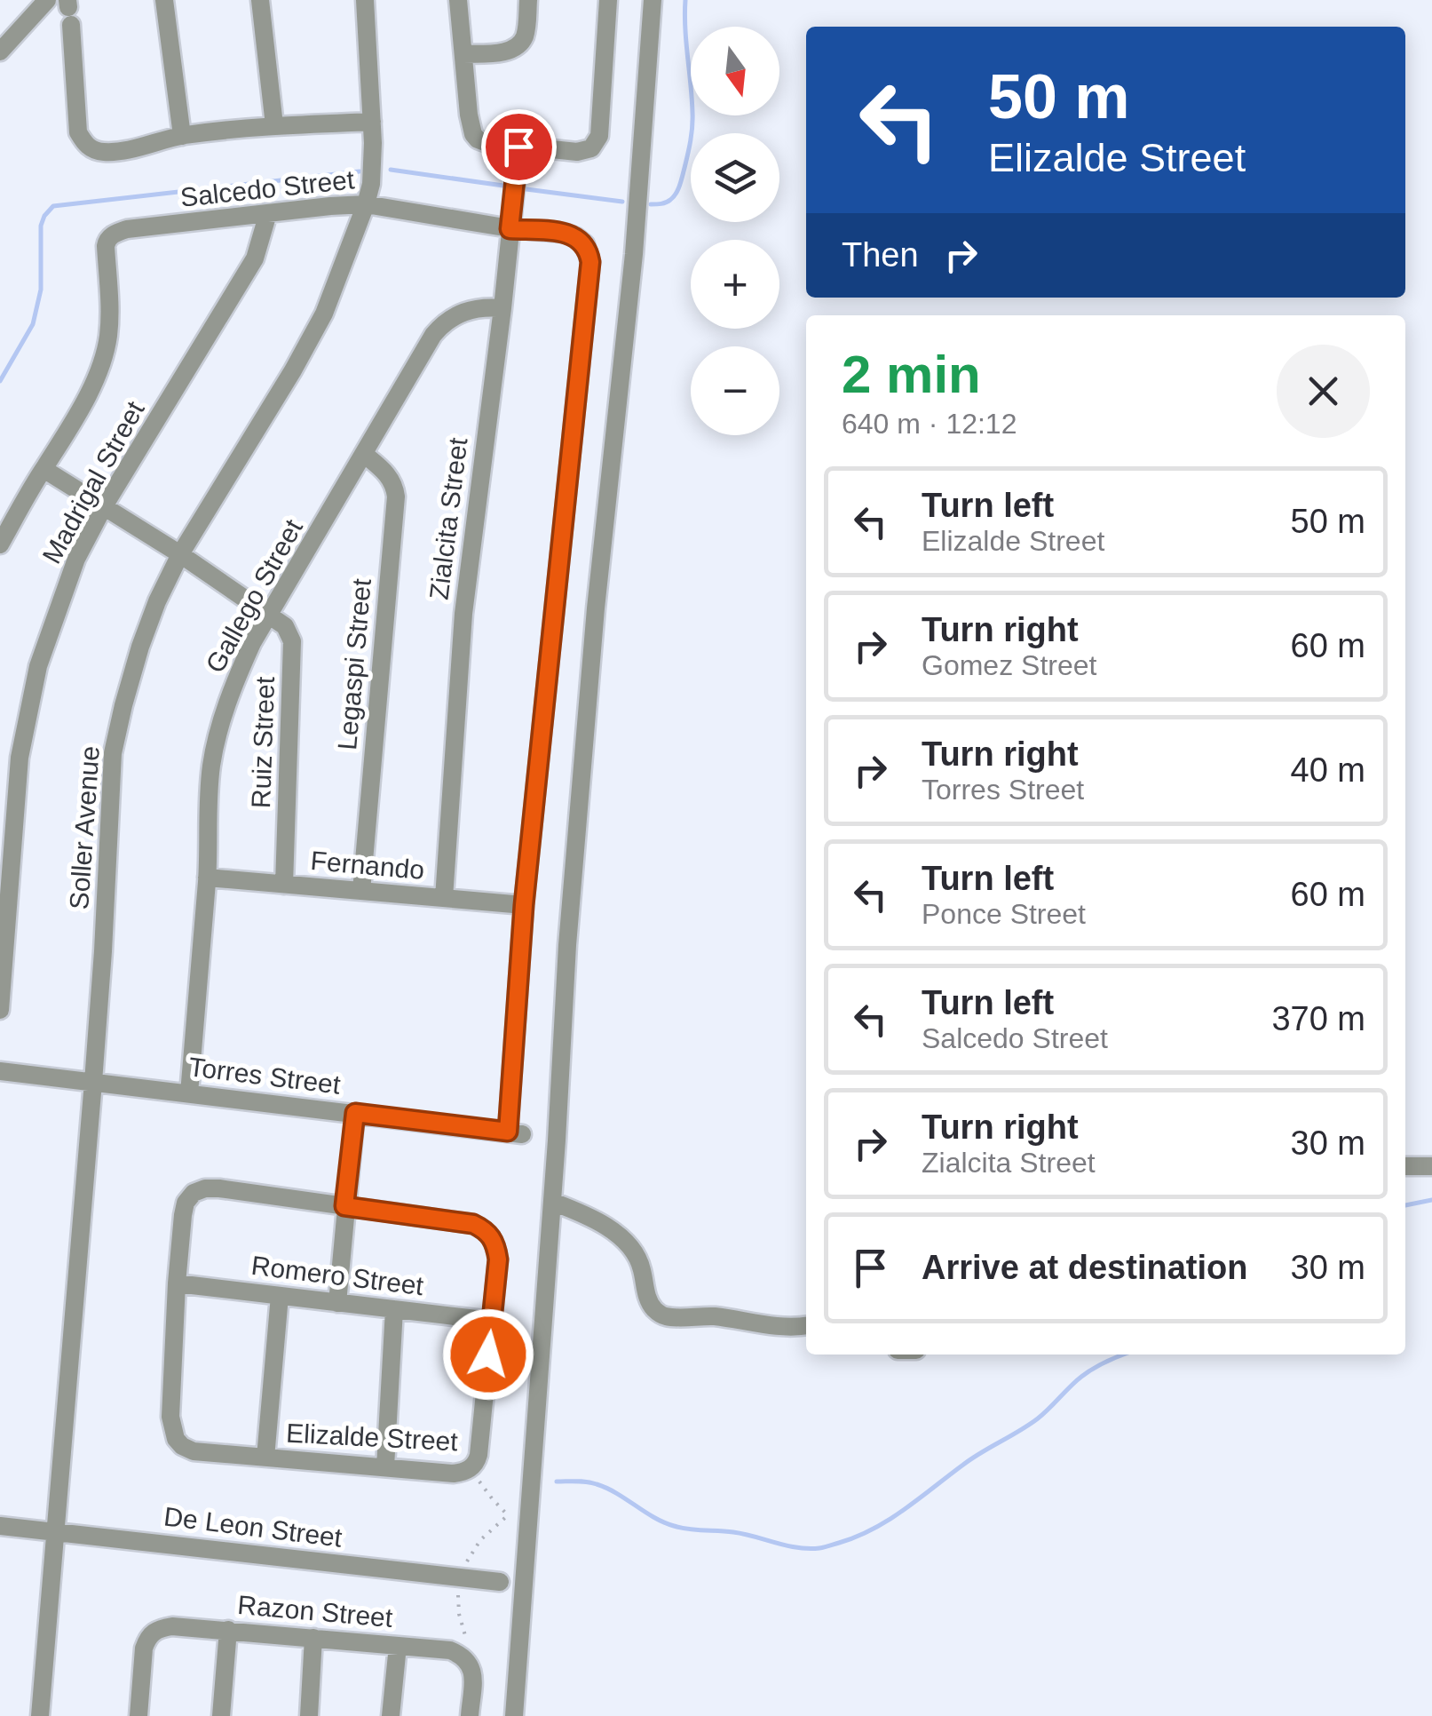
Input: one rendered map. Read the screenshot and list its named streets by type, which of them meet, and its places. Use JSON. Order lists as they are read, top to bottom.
{
  "streets": {
    "street": [
      "Salcedo Street",
      "Madrigal Street",
      "Zialcita Street",
      "Gallego Street",
      "Legaspi Street",
      "Ruiz Street",
      "Soller Avenue",
      "Fernando",
      "Torres Street",
      "Romero Street",
      "Elizalde Street",
      "De Leon Street",
      "Razon Street"
    ]
  },
  "crossings": [
    ["Salcedo Street", "Madrigal Street"],
    ["Salcedo Street", "Zialcita Street"],
    ["Salcedo Street", "Ruiz Street"],
    ["Salcedo Street", "Soller Avenue"],
    ["Salcedo Street", "Fernando"],
    ["Salcedo Street", "Torres Street"],
    ["Madrigal Street", "Ruiz Street"],
    ["Zialcita Street", "Gallego Street"],
    ["Zialcita Street", "Fernando"],
    ["Gallego Street", "Legaspi Street"],
    ["Gallego Street", "Ruiz Street"],
    ["Gallego Street", "Fernando"],
    ["Gallego Street", "Torres Street"],
    ["Legaspi Street", "Fernando"],
    ["Ruiz Street", "Soller Avenue"],
    ["Ruiz Street", "Fernando"],
    ["Soller Avenue", "Torres Street"],
    ["Soller Avenue", "De Leon Street"],
    ["Fernando", "Torres Street"],
    ["Romero Street", "Elizalde Street"]
  ],
  "north": "bottom",
  "page": {
    "map_buttons": ["+", "−"],
    "turn": ["50 m", "Elizalde Street"],
    "then": "Then",
    "heading": ["2 min", "640 m · 12:12"],
    "list": [
      {
        "name": "Turn left",
        "note": "Elizalde Street",
        "value": "50 m"
      },
      {
        "name": "Turn right",
        "note": "Gomez Street",
        "value": "60 m"
      },
      {
        "name": "Turn right",
        "note": "Torres Street",
        "value": "40 m"
      },
      {
        "name": "Turn left",
        "note": "Ponce Street",
        "value": "60 m"
      },
      {
        "name": "Turn left",
        "note": "Salcedo Street",
        "value": "370 m"
      },
      {
        "name": "Turn right",
        "note": "Zialcita Street",
        "value": "30 m"
      },
      {
        "name": "Arrive at destination",
        "value": "30 m"
      }
    ]
  }
}
